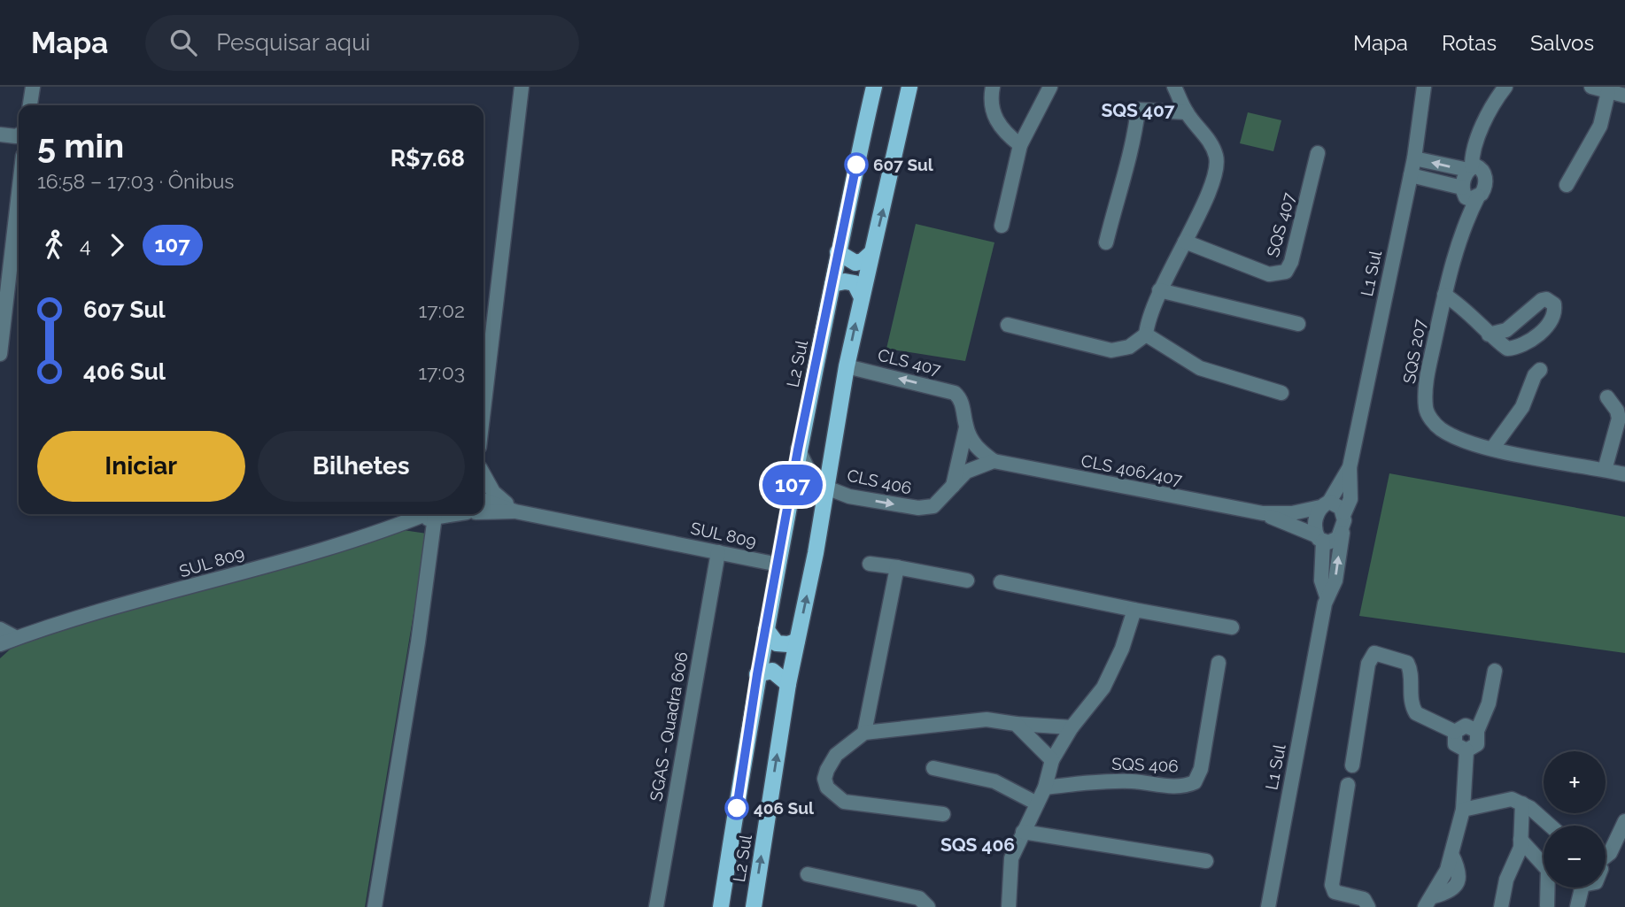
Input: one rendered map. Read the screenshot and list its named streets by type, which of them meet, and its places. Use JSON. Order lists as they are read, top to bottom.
{
  "streets": {
    "main road": ["L2 Sul"],
    "street": [
      "SQS 407",
      "L1 Sul",
      "SQS 207",
      "CLS 407",
      "CLS 406/407",
      "CLS 406",
      "SUL 809",
      "SGAS - Quadra 606",
      "SQS 406"
    ]
  },
  "crossings": [
    ["L1 Sul", "CLS 406/407"],
    ["CLS 407", "L2 Sul"],
    ["CLS 407", "CLS 406/407"],
    ["CLS 407", "CLS 406"],
    ["L2 Sul", "CLS 406"],
    ["L2 Sul", "SUL 809"],
    ["CLS 406/407", "CLS 406"],
    ["SUL 809", "SGAS - Quadra 606"]
  ],
  "one_way": ["CLS 407"],
  "districts": ["SQS 407", "SQS 406"],
  "places": ["607 Sul", "406 Sul"],
  "lines": ["bus line 107"],
  "page": {
    "header": "Mapa",
    "search": "Pesquisar aqui",
    "nav": ["Mapa", "Rotas", "Salvos"],
    "on_map": "107",
    "heading": ["5 min", "16:58 – 17:03 · Ônibus", "R$7.68"],
    "legs": ["4", "107"],
    "list": [
      {
        "name": "607 Sul",
        "value": "17:02"
      },
      {
        "name": "406 Sul",
        "value": "17:03"
      }
    ],
    "buttons": ["Iniciar", "Bilhetes"],
    "map_buttons": ["+", "−"]
  }
}
